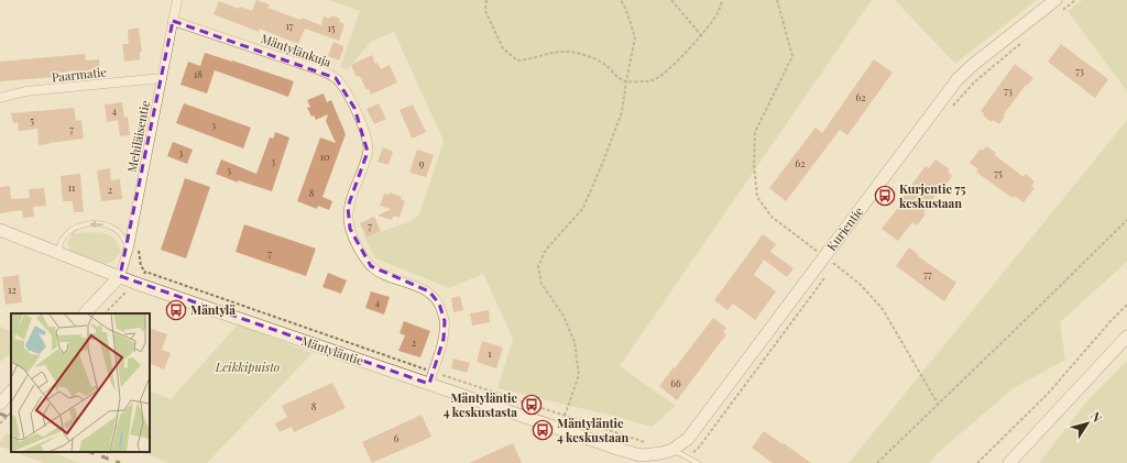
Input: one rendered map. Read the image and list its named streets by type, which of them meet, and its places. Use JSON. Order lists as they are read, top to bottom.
{
  "streets": {
    "street": [
      "Mäntylänkuja",
      "Paarmatie",
      "Mehiläisentie",
      "Kurjentie",
      "Mäntyläntie"
    ]
  },
  "crossings": [
    ["Mäntylänkuja", "Mehiläisentie"],
    ["Mäntylänkuja", "Mäntyläntie"],
    ["Paarmatie", "Mehiläisentie"],
    ["Mehiläisentie", "Mäntyläntie"],
    ["Kurjentie", "Mäntyläntie"]
  ],
  "parks": ["Leikkipuisto"],
  "places": {
    "bus stop": [
      "Kurjentie 75 keskustaan",
      "Mäntylä",
      "Mäntyläntie 4 keskustasta",
      "Mäntyläntie 4 keskustaan"
    ]
  },
  "house_numbers": [
    "17",
    "15",
    "73",
    "18",
    "73",
    "62",
    "4",
    "5",
    "3",
    "7",
    "3",
    "10",
    "3",
    "9",
    "62",
    "3",
    "75",
    "11",
    "2",
    "8",
    "7",
    "7",
    "77",
    "12",
    "4",
    "2",
    "1",
    "66",
    "8",
    "6"
  ],
  "north": "top right"
}
